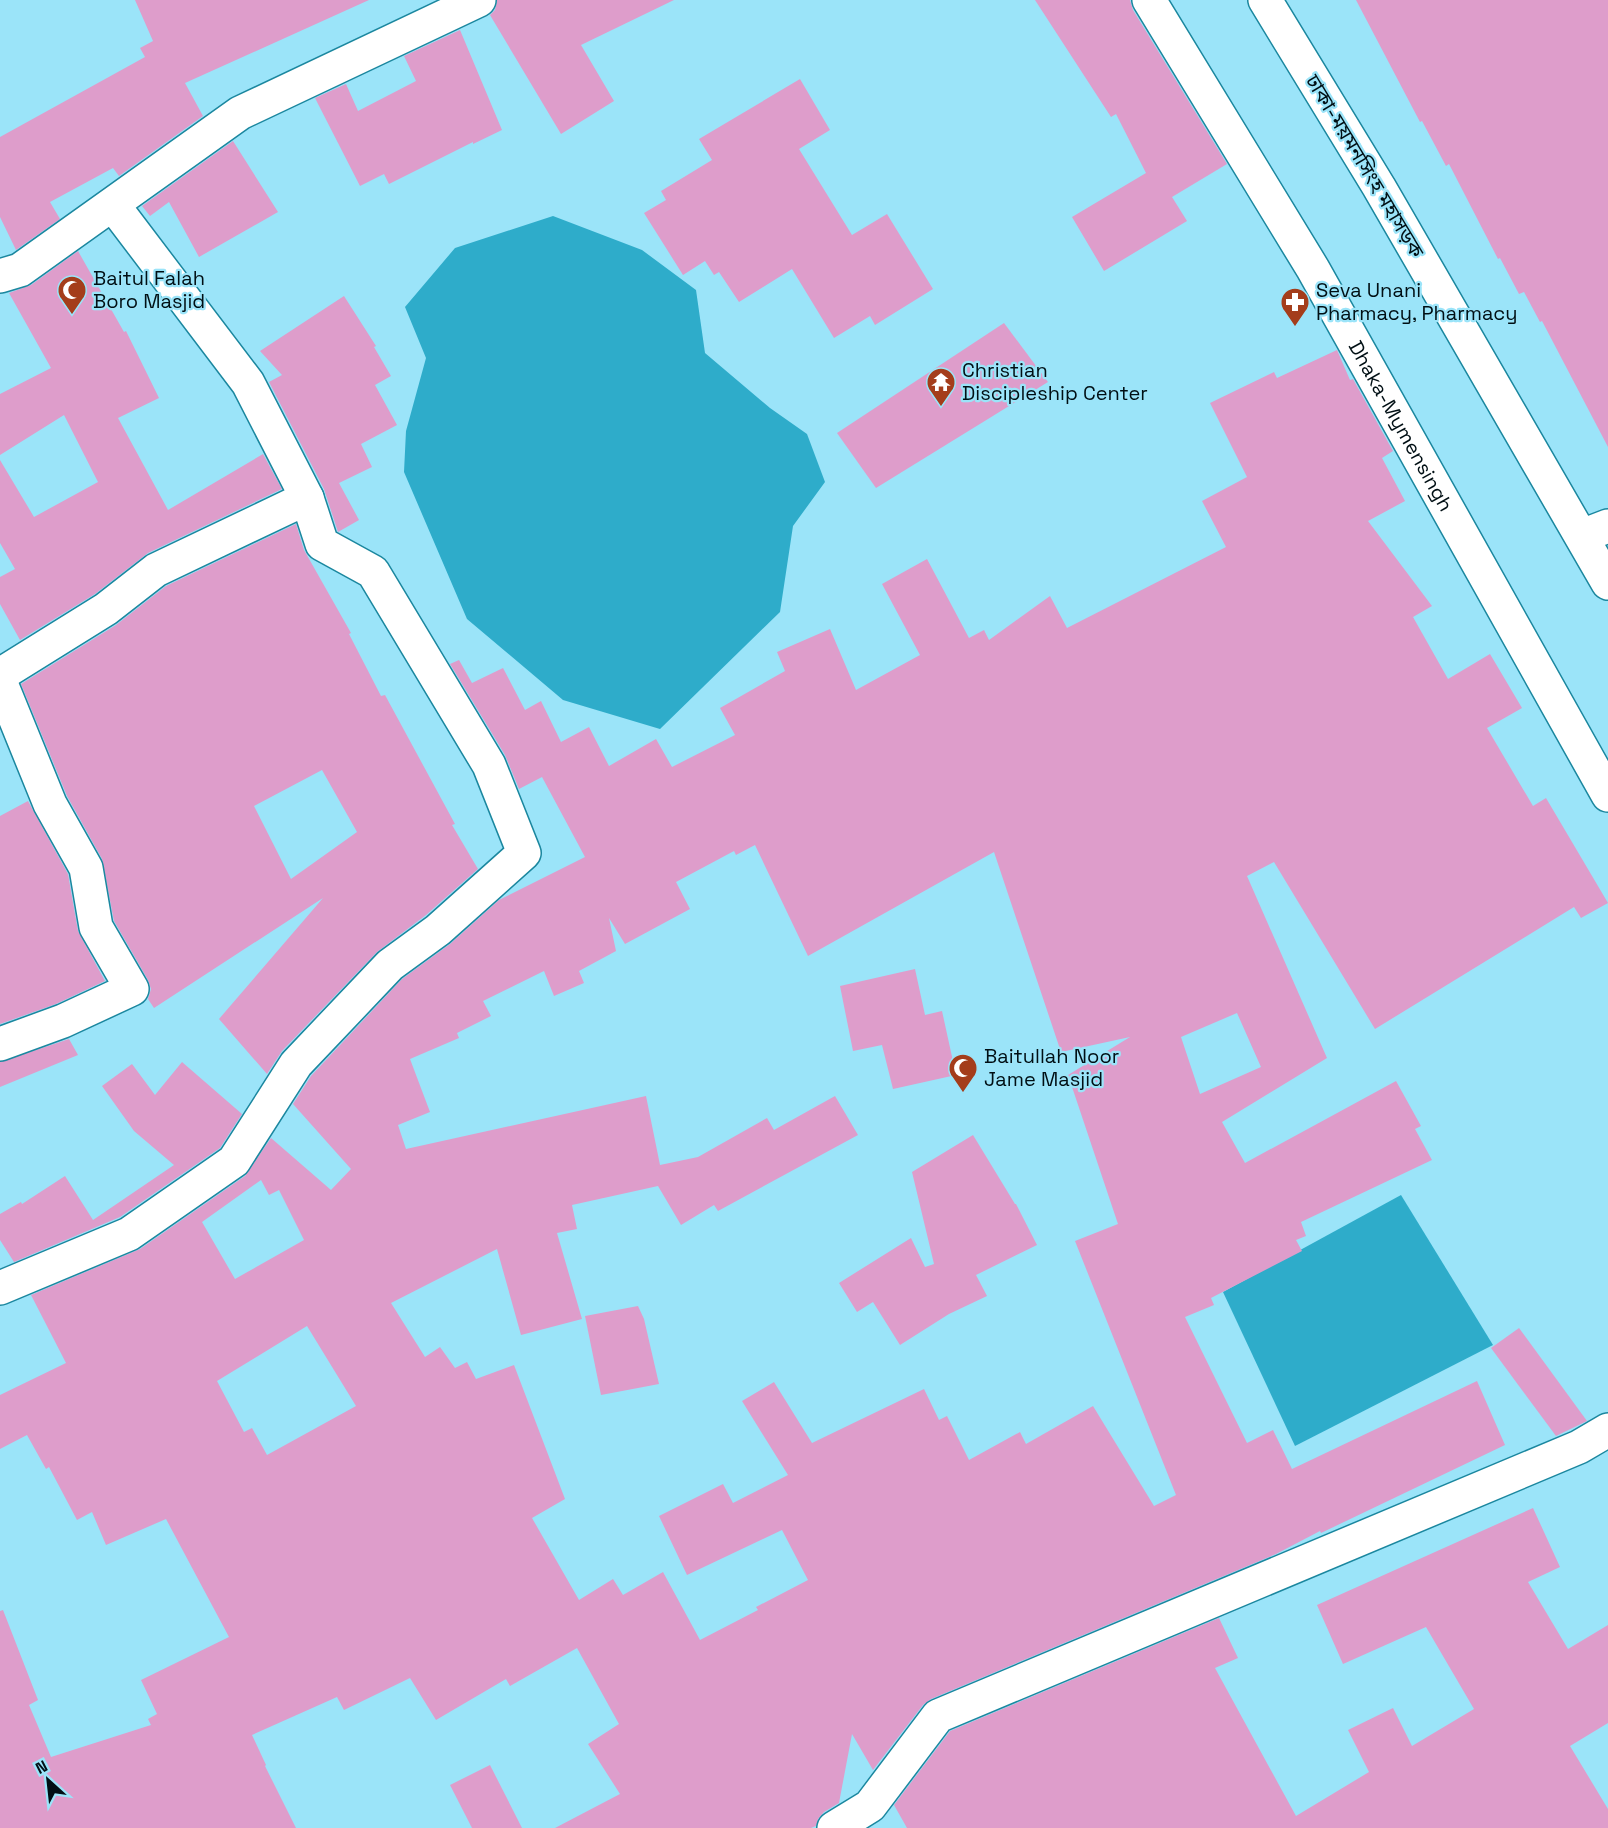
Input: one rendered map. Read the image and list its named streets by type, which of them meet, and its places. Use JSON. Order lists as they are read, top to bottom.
{
  "streets": {
    "main road": ["ঢাকা-ময়মনসিংহ মহাসড়ক", "Dhaka-Mymensingh"]
  },
  "places": {
    "mosque": ["Baitul Falah Boro Masjid", "Baitullah Noor Jame Masjid"],
    "pharmacy": ["Seva Unani Pharmacy, Pharmacy"],
    "temple": ["Christian Discipleship Center"]
  },
  "north": "top left"
}
